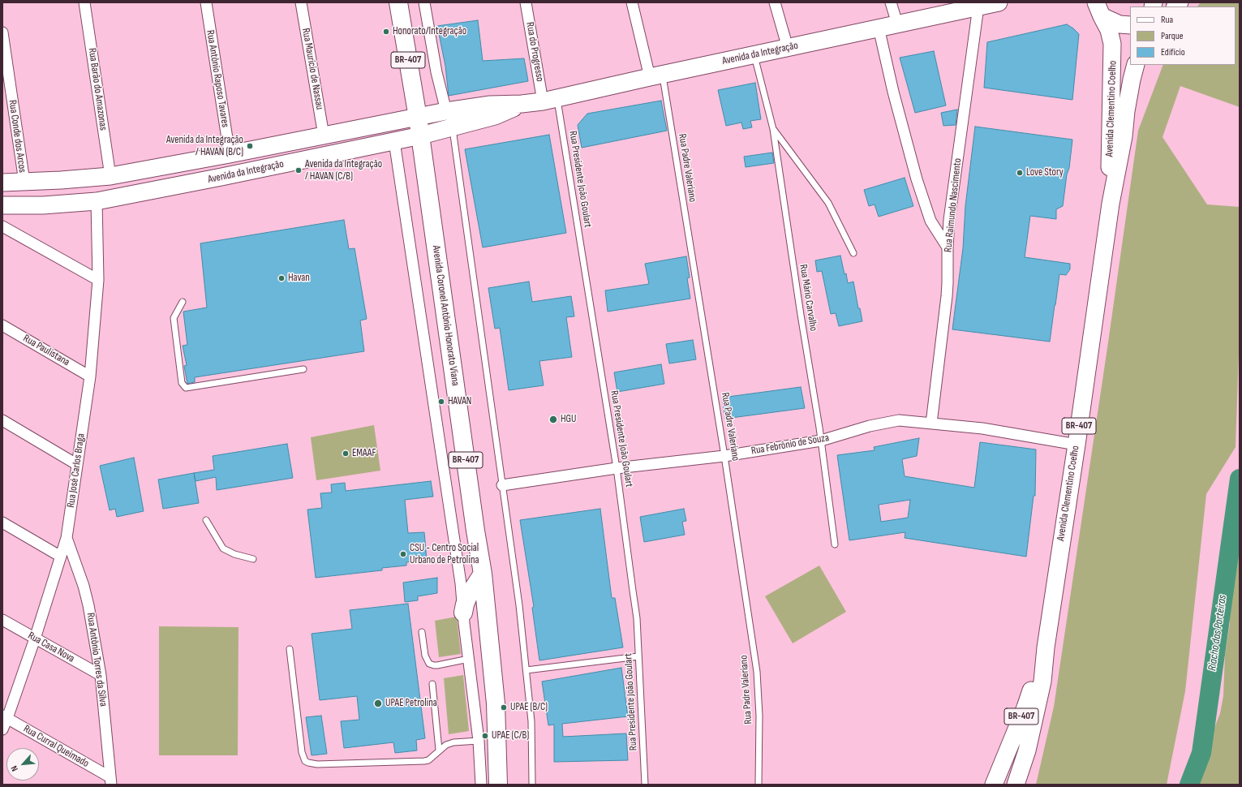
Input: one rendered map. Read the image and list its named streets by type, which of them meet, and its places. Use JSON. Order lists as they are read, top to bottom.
{
  "streets": {
    "highway": ["BR-407", "Avenida Coronel Antônio Honorato Viana"],
    "main road": ["Avenida da Integração", "Avenida Clementino Coelho"],
    "street": [
      "Rua do Progresso",
      "Rua Maurício de Nassau",
      "Rua Antônio Raposo Tavares",
      "Rua Barão do Amazonas",
      "Rua Conde dos Arcos",
      "Rua Raimundo Nascimento",
      "Rua Paulistana",
      "Rua Febrônio de Souza",
      "Rua José Carlos Braga",
      "Rua Casa Nova",
      "Rua Antônio Torres da Silva",
      "Rua Curral Queimado"
    ],
    "lane": ["Rua Padre Valeriano", "Rua Presidente João Goulart", "Rua Mário Carvalho"]
  },
  "crossings": [
    ["Rua do Progresso", "Avenida da Integração"],
    ["Rua do Progresso", "Rua Presidente João Goulart"],
    ["Avenida da Integração", "Rua Maurício de Nassau"],
    ["Avenida da Integração", "Rua Antônio Raposo Tavares"],
    ["Avenida da Integração", "Rua Barão do Amazonas"],
    ["Avenida da Integração", "Rua Conde dos Arcos"],
    ["Avenida da Integração", "Rua Padre Valeriano"],
    ["Avenida da Integração", "Rua Presidente João Goulart"],
    ["Avenida da Integração", "Rua Raimundo Nascimento"],
    ["Avenida da Integração", "Rua Mário Carvalho"],
    ["Avenida da Integração", "Avenida Coronel Antônio Honorato Viana"],
    ["Avenida da Integração", "Rua José Carlos Braga"],
    ["Avenida Clementino Coelho", "Rua Febrônio de Souza"],
    ["Rua Padre Valeriano", "Rua Febrônio de Souza"],
    ["Rua Presidente João Goulart", "Rua Febrônio de Souza"],
    ["Rua Raimundo Nascimento", "Rua Febrônio de Souza"],
    ["Rua Mário Carvalho", "Rua Febrônio de Souza"],
    ["Rua Paulistana", "Rua José Carlos Braga"],
    ["Rua José Carlos Braga", "Rua Casa Nova"],
    ["Rua José Carlos Braga", "Rua Antônio Torres da Silva"],
    ["Rua José Carlos Braga", "Rua Curral Queimado"],
    ["Rua Casa Nova", "Rua Antônio Torres da Silva"],
    ["Rua Antônio Torres da Silva", "Rua Curral Queimado"]
  ],
  "water": ["Riacho das Porteiras"],
  "places": [
    "Honorato/Integração",
    "Avenida da Integração / HAVAN (B/C)",
    "Avenida da Integração / HAVAN (C/B)",
    "Love Story",
    "Havan",
    "HAVAN",
    "HGU",
    "EMAAF",
    "CSU - Centro Social Urbano de Petrolina",
    "UPAE Petrolina",
    "UPAE (B/C)",
    "UPAE (C/B)"
  ],
  "legend": ["Rua", "Parque", "Edifício"],
  "north": "bottom left"
}
